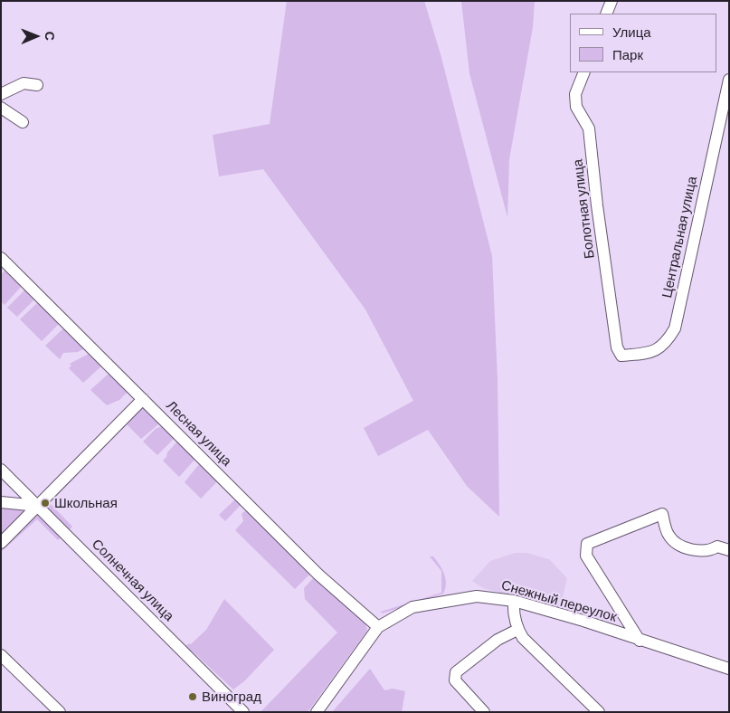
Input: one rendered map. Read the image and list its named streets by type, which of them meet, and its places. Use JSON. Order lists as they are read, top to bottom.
{
  "streets": {
    "street": [
      "Болотная улица",
      "Центральная улица",
      "Лесная улица",
      "Солнечная улица",
      "Снежный переулок"
    ]
  },
  "crossings": [
    ["Болотная улица", "Центральная улица"],
    ["Лесная улица", "Снежный переулок"]
  ],
  "places": ["Школьная", "Виноград"],
  "legend": ["Улица", "Парк"],
  "north": "right"
}
